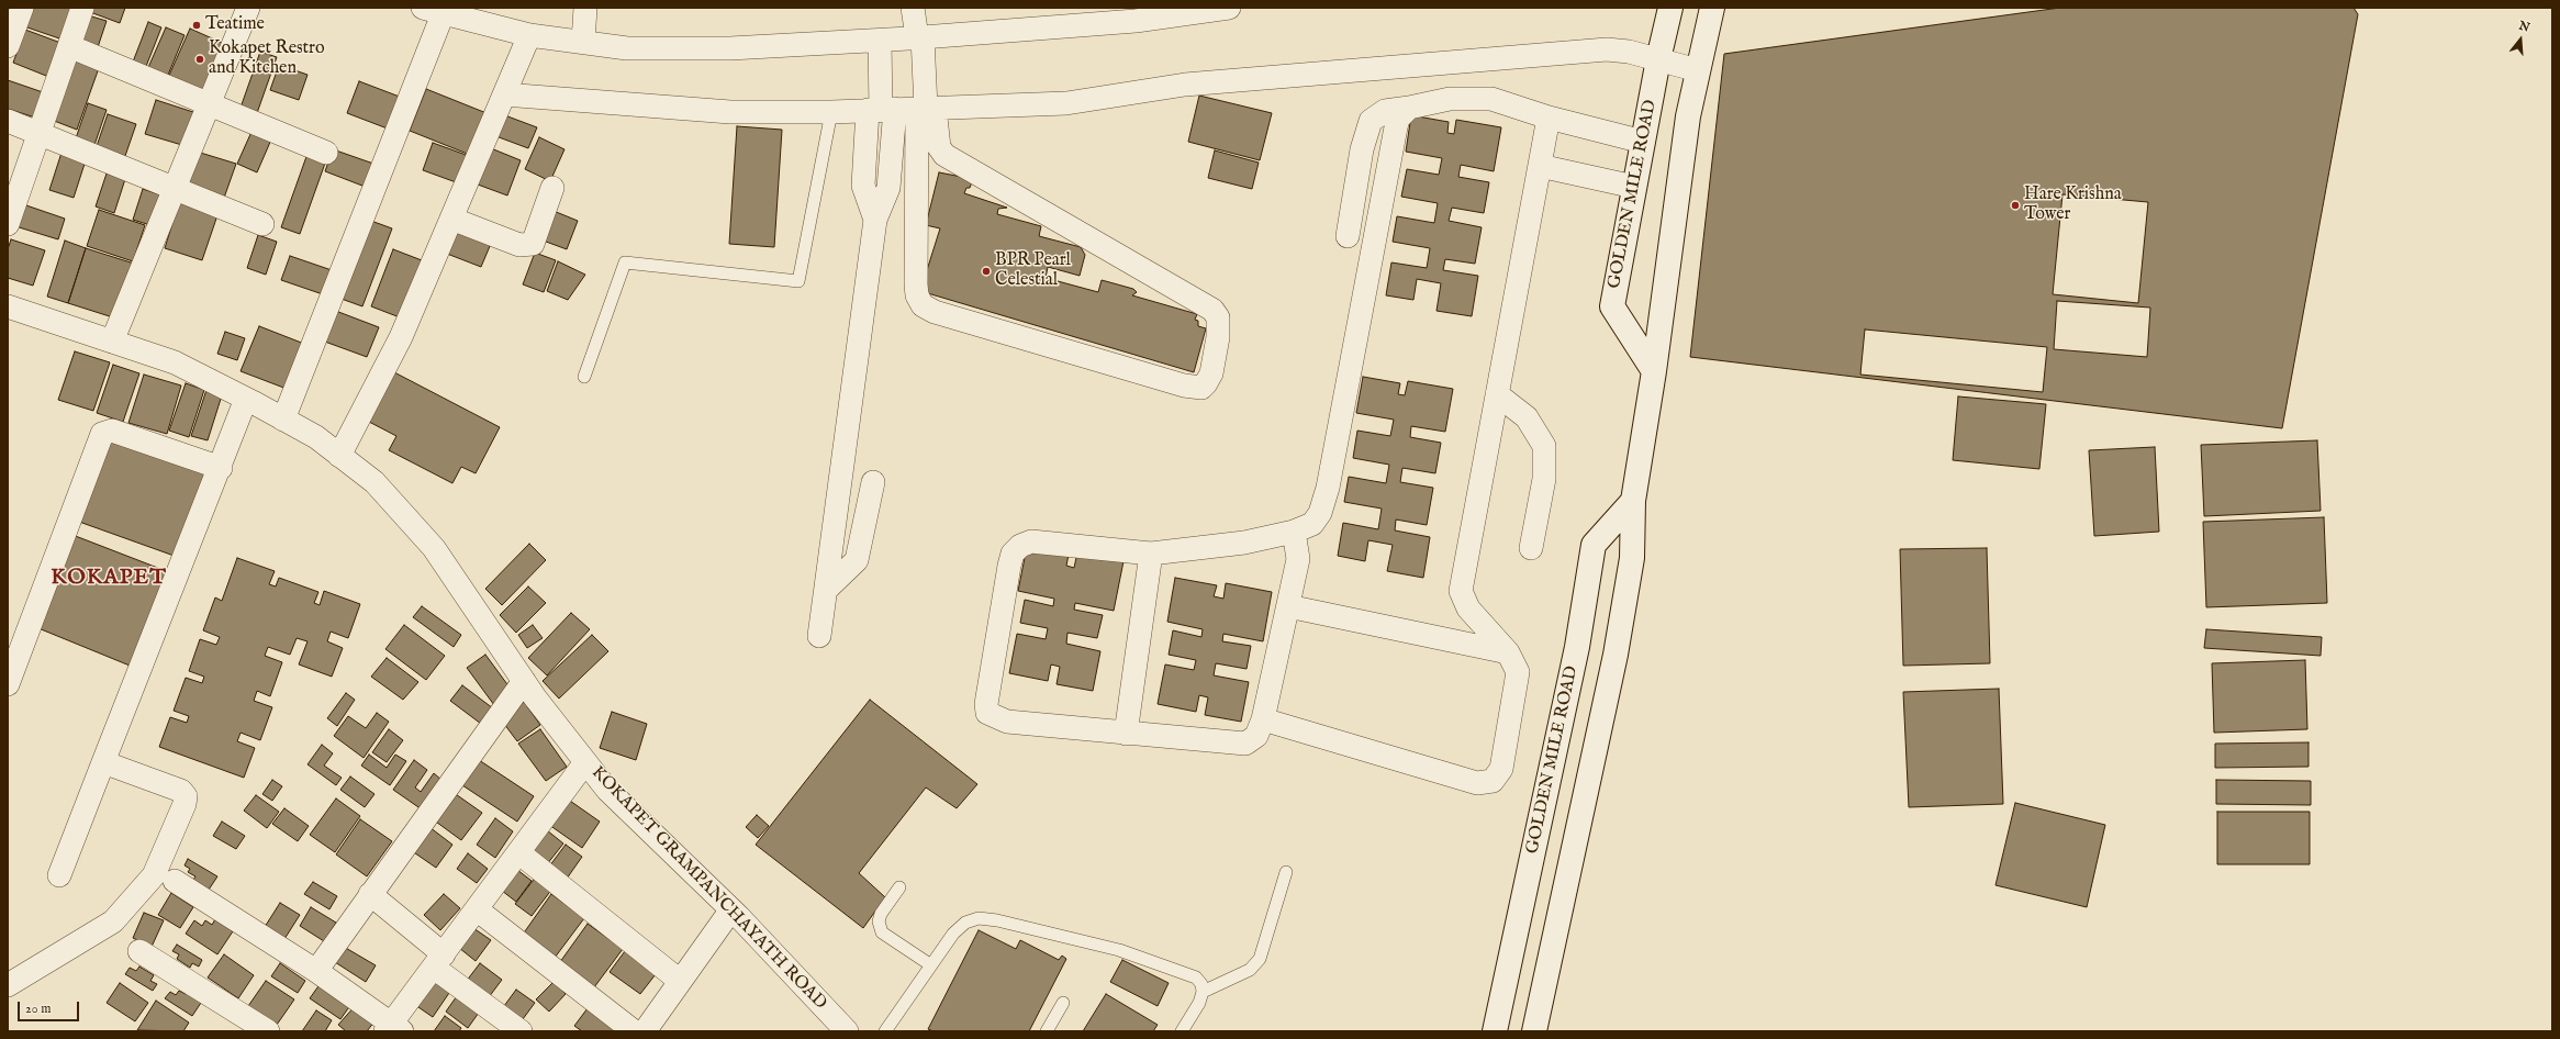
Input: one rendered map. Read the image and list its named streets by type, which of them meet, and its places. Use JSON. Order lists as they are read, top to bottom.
{
  "streets": {
    "street": ["GOLDEN MILE ROAD", "KOKAPET GRAMPANCHAYATH ROAD"]
  },
  "districts": ["KOKAPET"],
  "places": [
    "Teatime",
    "Kokapet Restro and Kitchen",
    "Hare Krishna Tower",
    "BPR Pearl Celestial"
  ],
  "scale_bar": "20 m",
  "north": "top"
}
